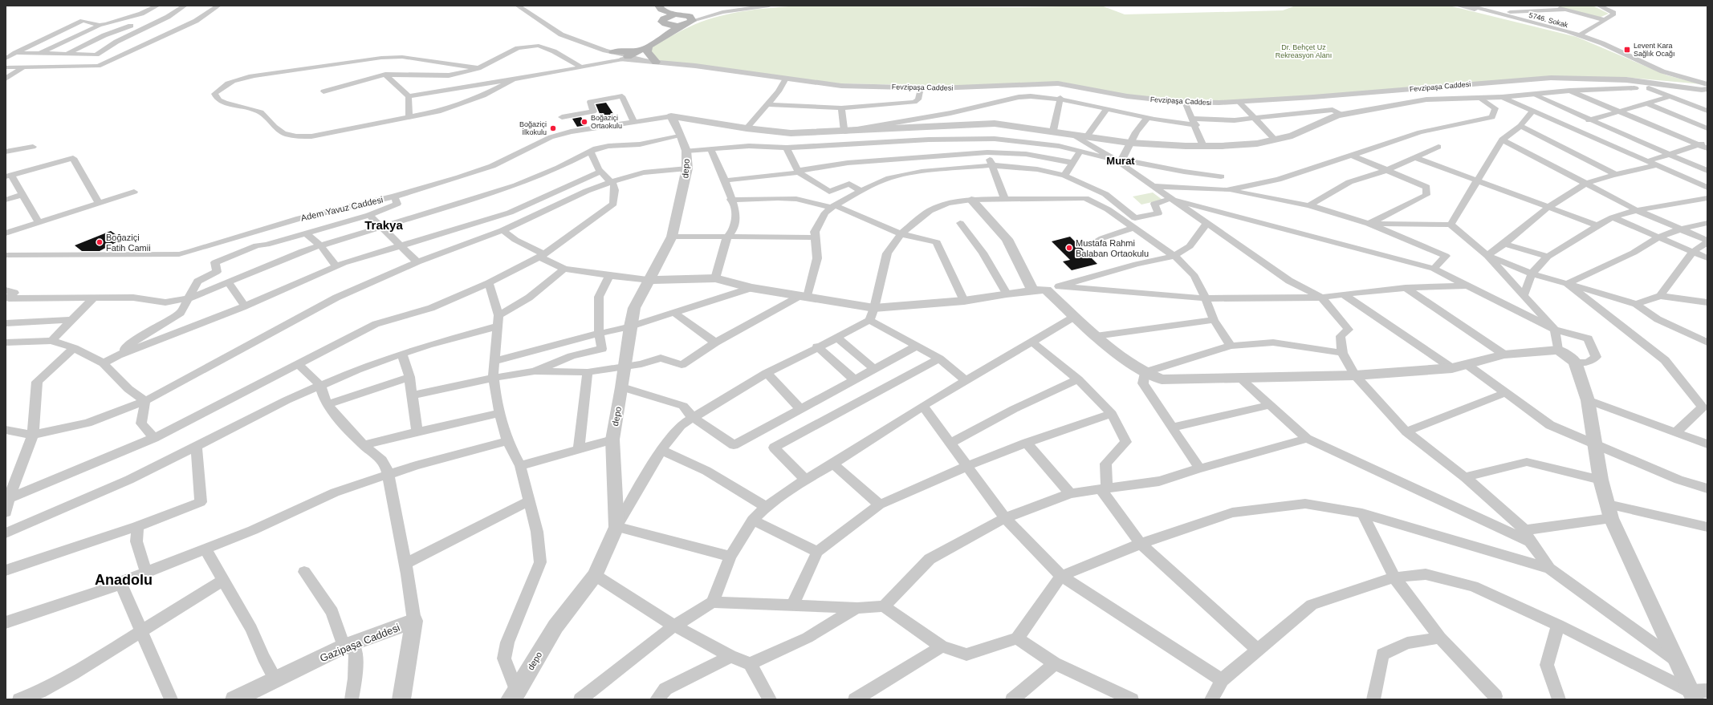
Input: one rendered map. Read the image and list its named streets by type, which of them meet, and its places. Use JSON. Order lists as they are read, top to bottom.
{
  "streets": {
    "street": [
      "5746. Sokak",
      "Fevzipaşa Caddesi",
      "depo",
      "Adem Yavuz Caddesi",
      "Gazipaşa Caddesi"
    ]
  },
  "crossings": [
    ["5746. Sokak", "Fevzipaşa Caddesi"],
    ["depo", "Adem Yavuz Caddesi"]
  ],
  "districts": ["Murat", "Trakya", "Anadolu"],
  "parks": ["Dr. Behçet Uz Rekreasyon Alanı"],
  "places": {
    "transit": ["Levent Kara Sağlık Ocağı"],
    "other": [
      "Boğaziçi Ortaokulu",
      "Boğaziçi İlkokulu",
      "Boğaziçi Fatih Camii",
      "Mustafa Rahmi Balaban Ortaokulu"
    ]
  }
}
